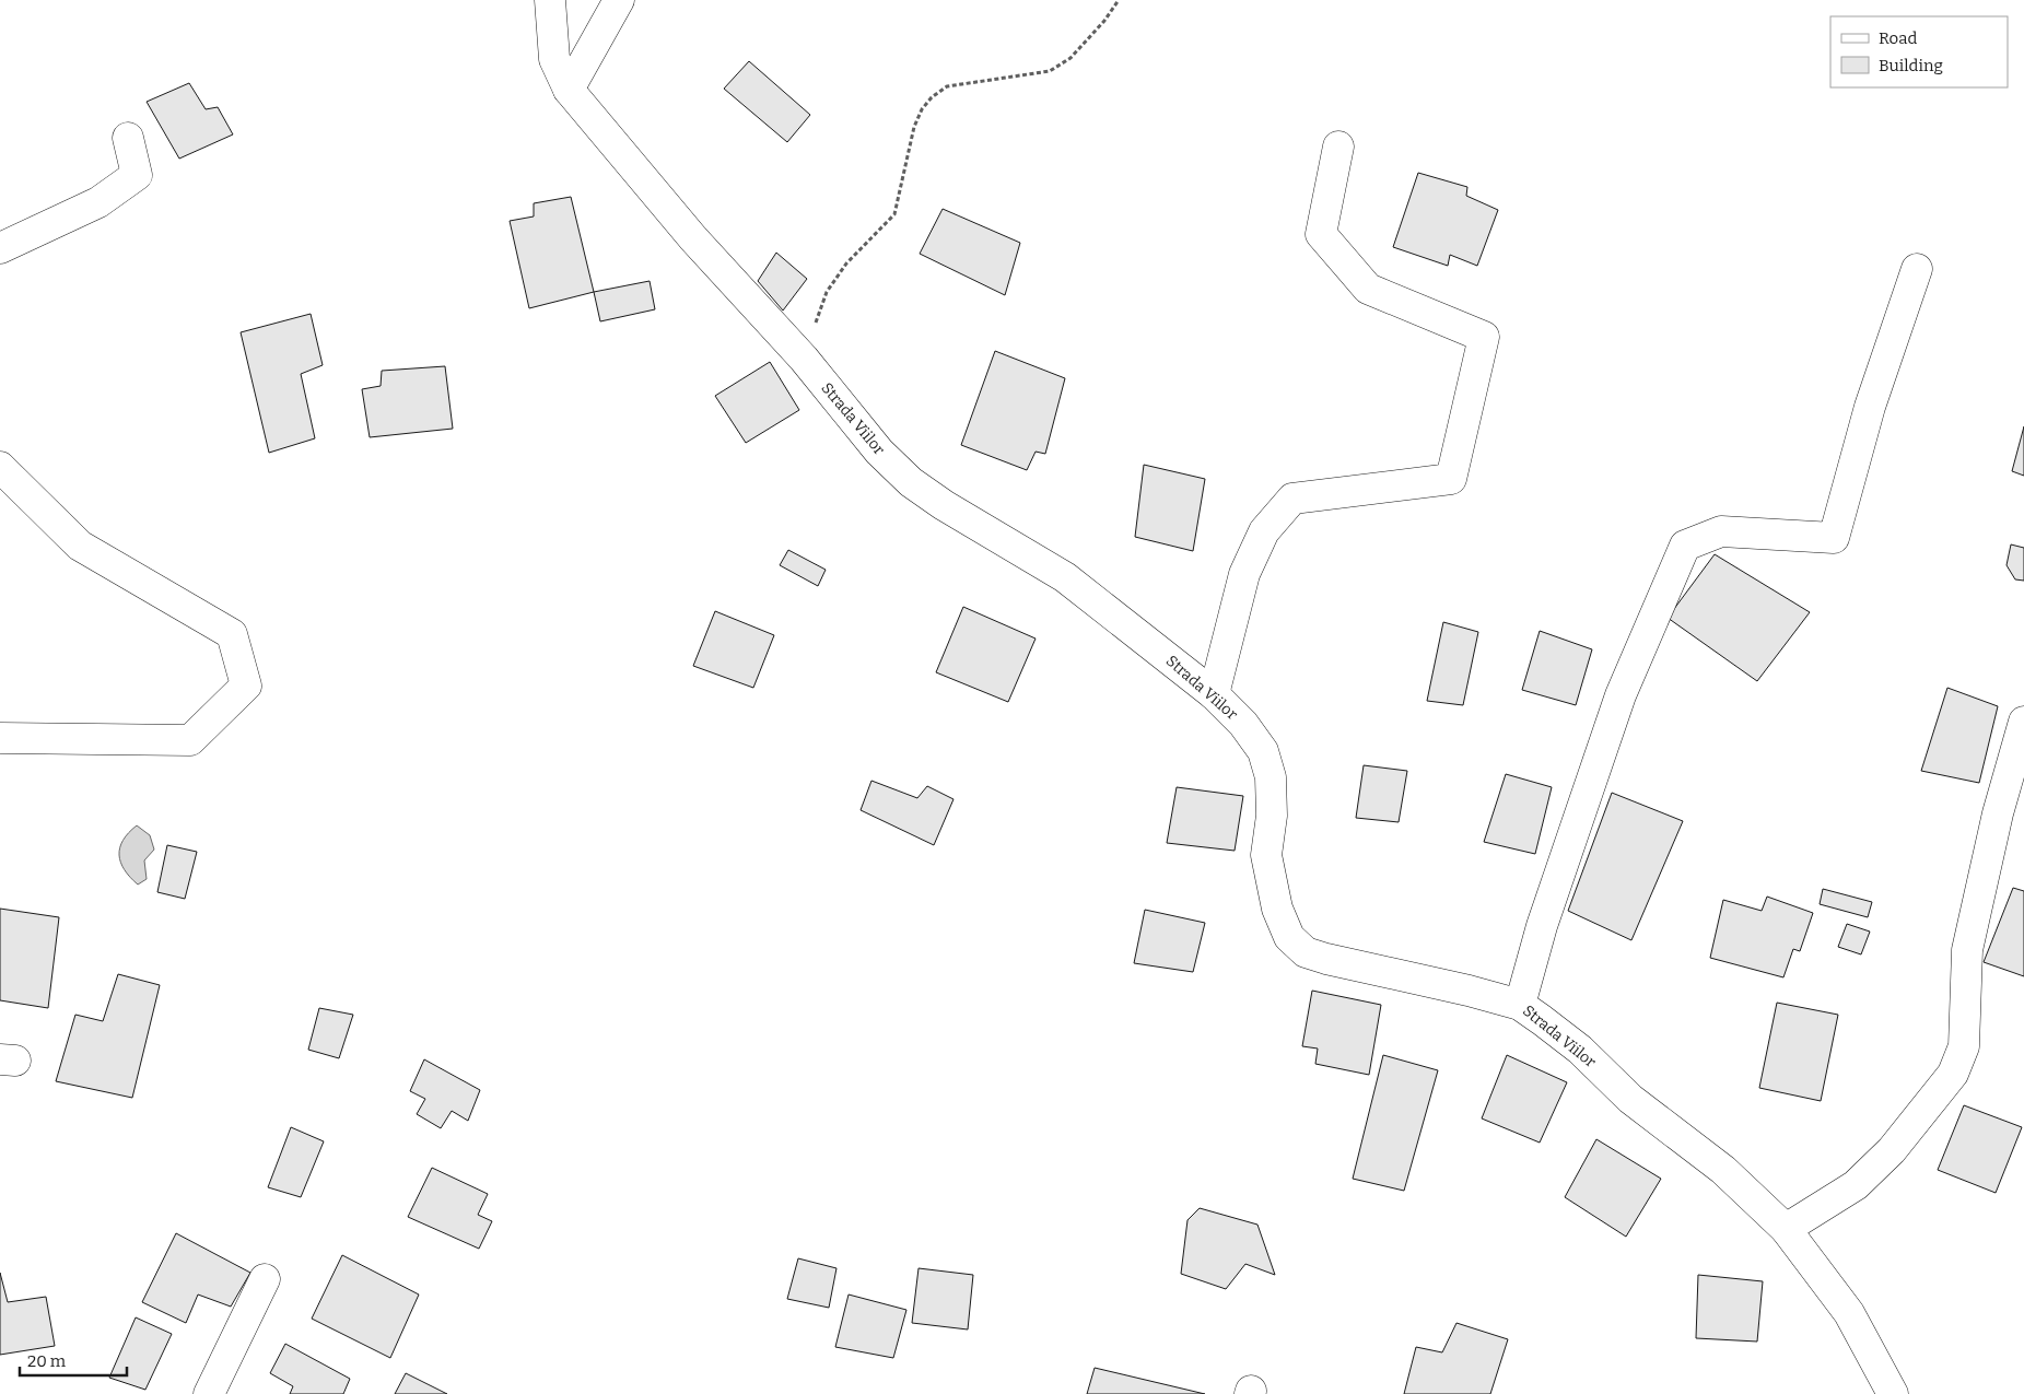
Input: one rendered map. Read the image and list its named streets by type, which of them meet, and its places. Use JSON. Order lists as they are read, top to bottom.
{
  "streets": {
    "street": ["Strada Viilor"]
  },
  "legend": ["Road", "Building"],
  "scale_bar": "20 m"
}
